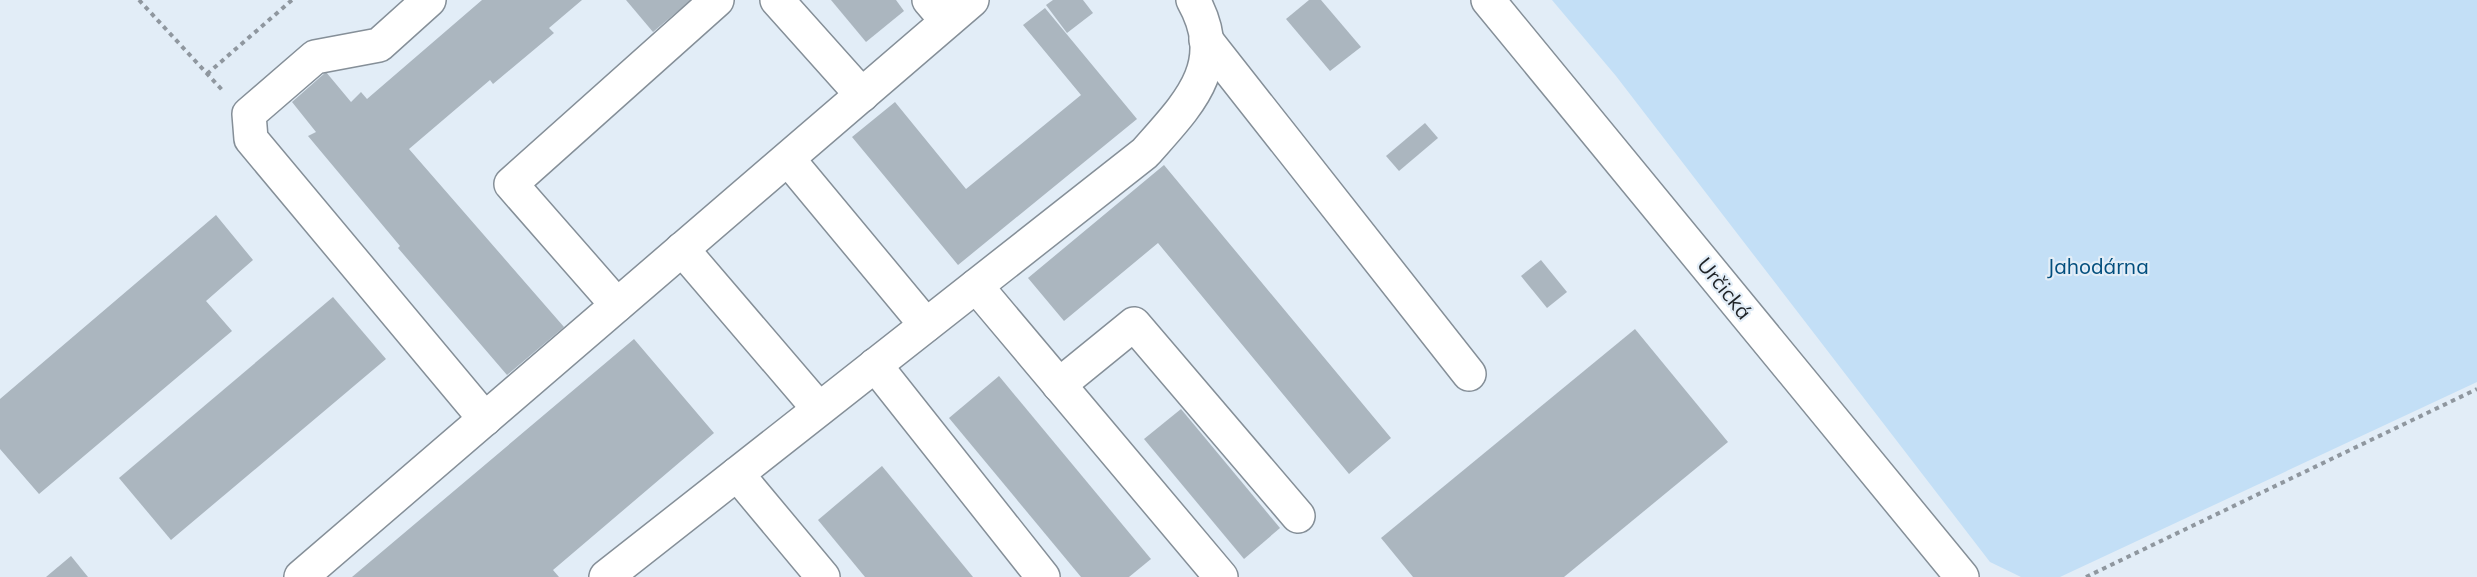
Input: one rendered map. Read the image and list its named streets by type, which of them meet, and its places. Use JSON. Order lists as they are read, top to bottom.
{
  "streets": {
    "street": ["Určická"]
  },
  "parks": ["Jahodárna"]
}
